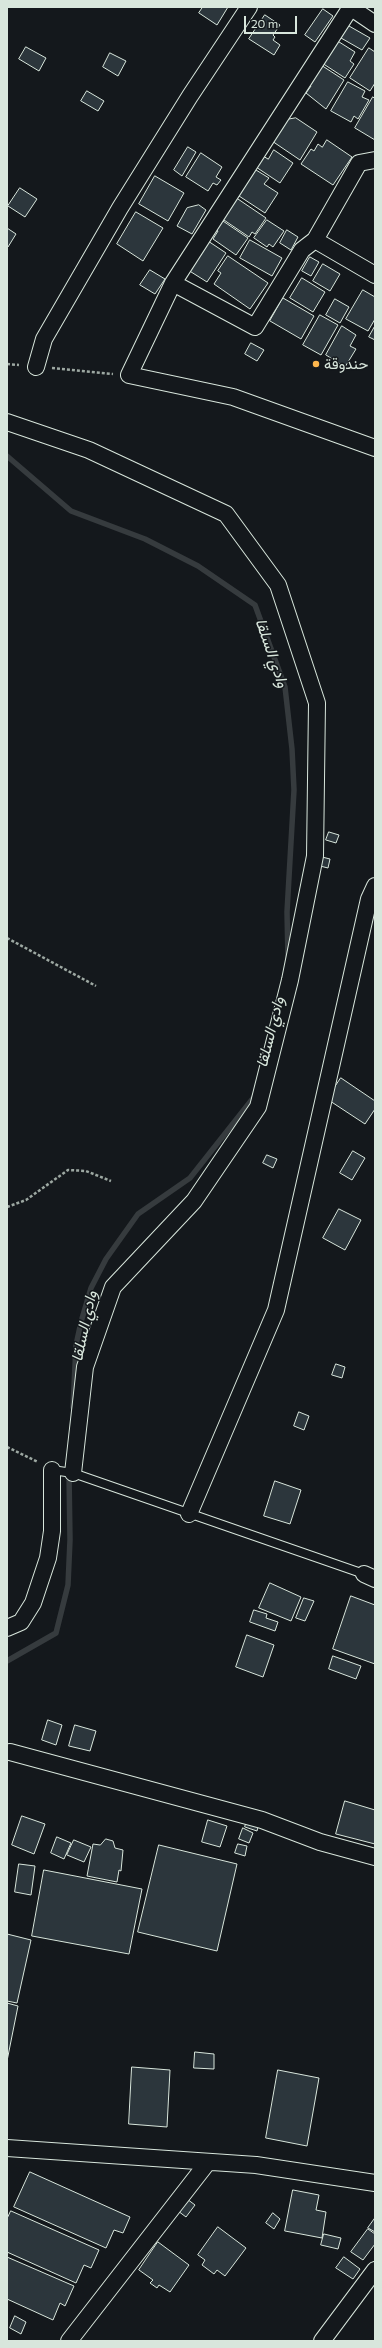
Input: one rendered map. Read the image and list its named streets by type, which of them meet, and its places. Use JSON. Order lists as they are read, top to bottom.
{
  "water": ["وادي السلقا"],
  "places": ["حندوقة"],
  "scale_bar": "20 m"
}
